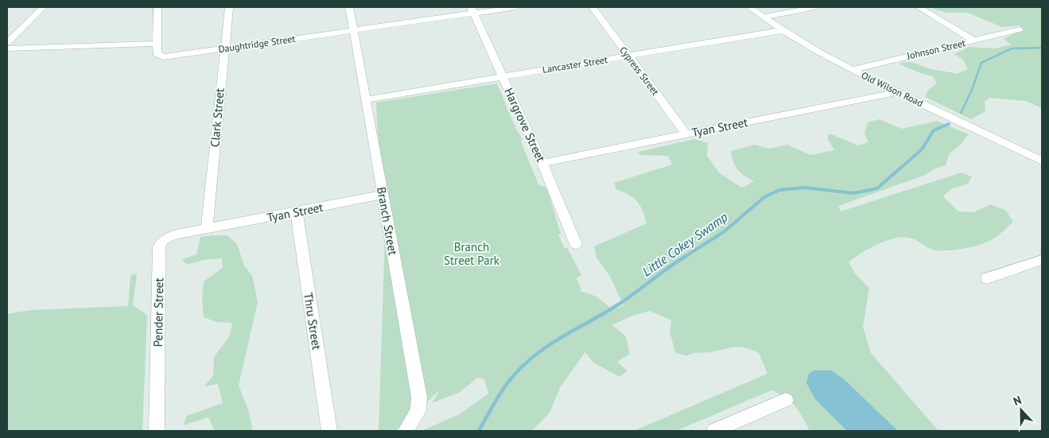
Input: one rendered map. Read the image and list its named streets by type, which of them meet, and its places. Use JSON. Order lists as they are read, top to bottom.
{
  "streets": {
    "street": [
      "Daughtridge Street",
      "Johnson Street",
      "Lancaster Street",
      "Cypress Street",
      "Old Wilson Road",
      "Clark Street",
      "Hargrove Street",
      "Tyan Street",
      "Branch Street",
      "Pender Street",
      "Thru Street"
    ]
  },
  "crossings": [
    ["Daughtridge Street", "Clark Street"],
    ["Daughtridge Street", "Hargrove Street"],
    ["Daughtridge Street", "Branch Street"],
    ["Johnson Street", "Old Wilson Road"],
    ["Lancaster Street", "Cypress Street"],
    ["Lancaster Street", "Old Wilson Road"],
    ["Lancaster Street", "Hargrove Street"],
    ["Lancaster Street", "Branch Street"],
    ["Cypress Street", "Tyan Street"],
    ["Old Wilson Road", "Tyan Street"],
    ["Clark Street", "Tyan Street"],
    ["Clark Street", "Pender Street"],
    ["Hargrove Street", "Tyan Street"],
    ["Tyan Street", "Branch Street"],
    ["Tyan Street", "Pender Street"],
    ["Tyan Street", "Thru Street"]
  ],
  "water": ["Little Cokey Swamp"],
  "parks": ["Branch Street Park"],
  "north": "top"
}
